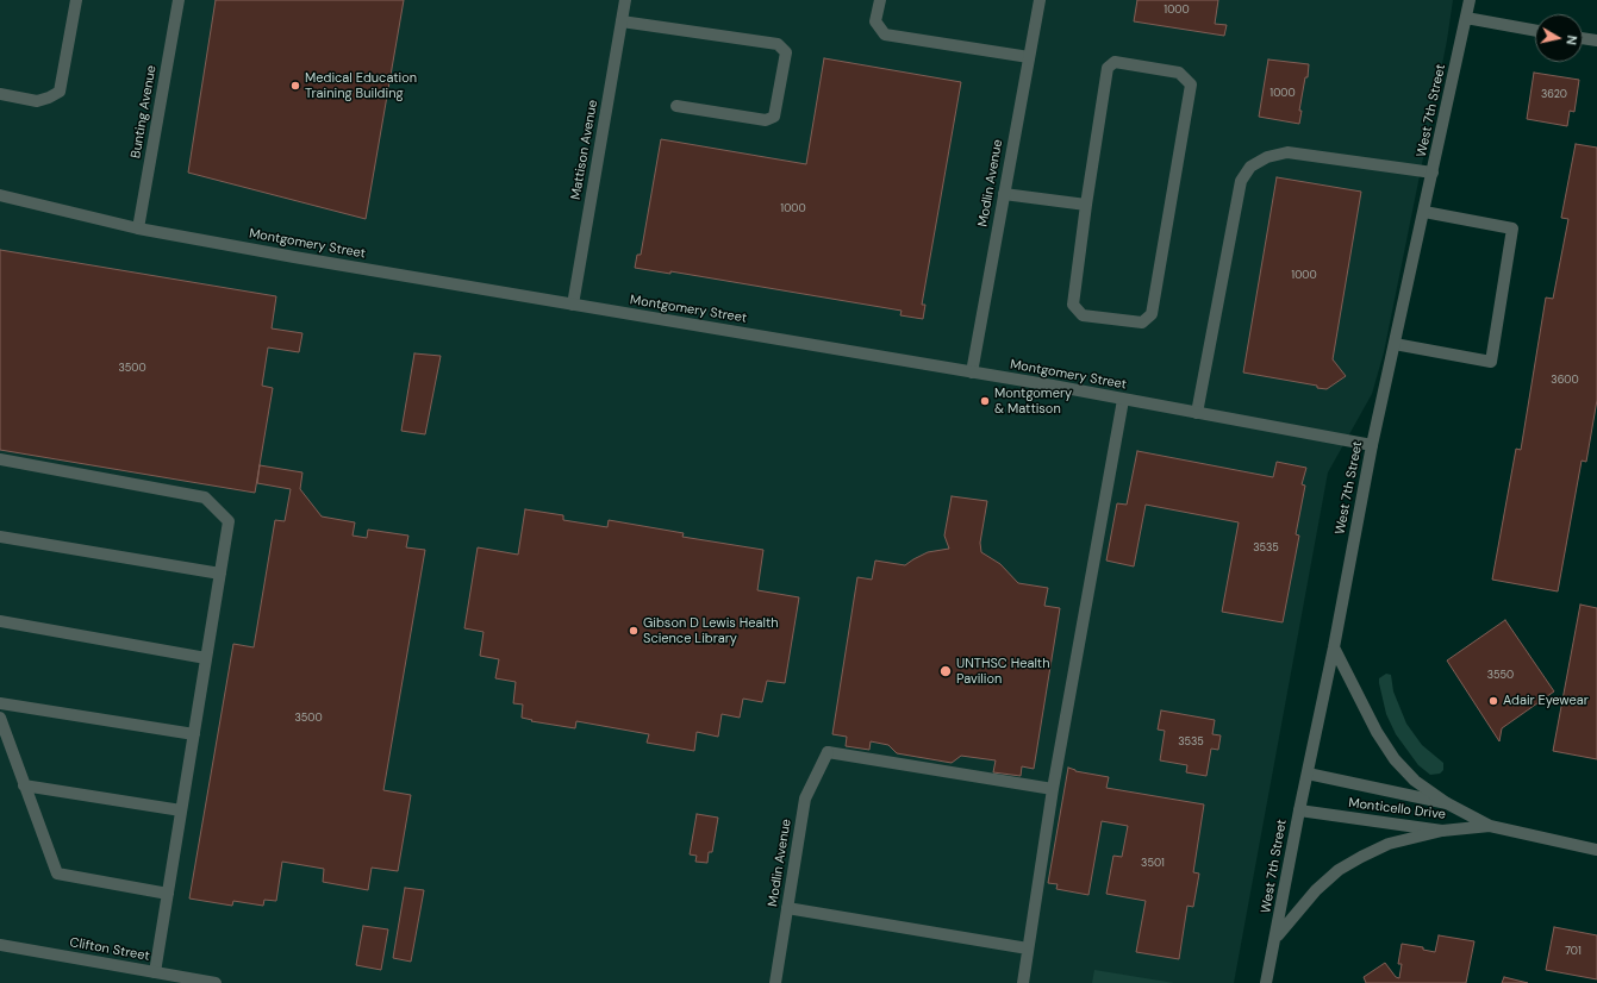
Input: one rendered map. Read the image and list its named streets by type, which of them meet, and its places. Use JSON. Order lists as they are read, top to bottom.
{
  "streets": {
    "street": [
      "West 7th Street",
      "Bunting Avenue",
      "Mattison Avenue",
      "Modlin Avenue",
      "Montgomery Street",
      "Monticello Drive",
      "Clifton Street"
    ]
  },
  "crossings": [
    ["West 7th Street", "Montgomery Street"],
    ["West 7th Street", "Monticello Drive"],
    ["Bunting Avenue", "Montgomery Street"],
    ["Mattison Avenue", "Montgomery Street"],
    ["Modlin Avenue", "Montgomery Street"]
  ],
  "places": [
    "Medical Education Training Building",
    "Montgomery & Mattison",
    "Gibson D Lewis Health Science Library",
    "UNTHSC Health Pavilion",
    "Adair Eyewear"
  ],
  "house_numbers": [
    "1000",
    "1000",
    "3620",
    "1000",
    "1000",
    "3500",
    "3600",
    "3535",
    "3550",
    "3500",
    "3535",
    "3501",
    "701"
  ],
  "north": "right"
}
